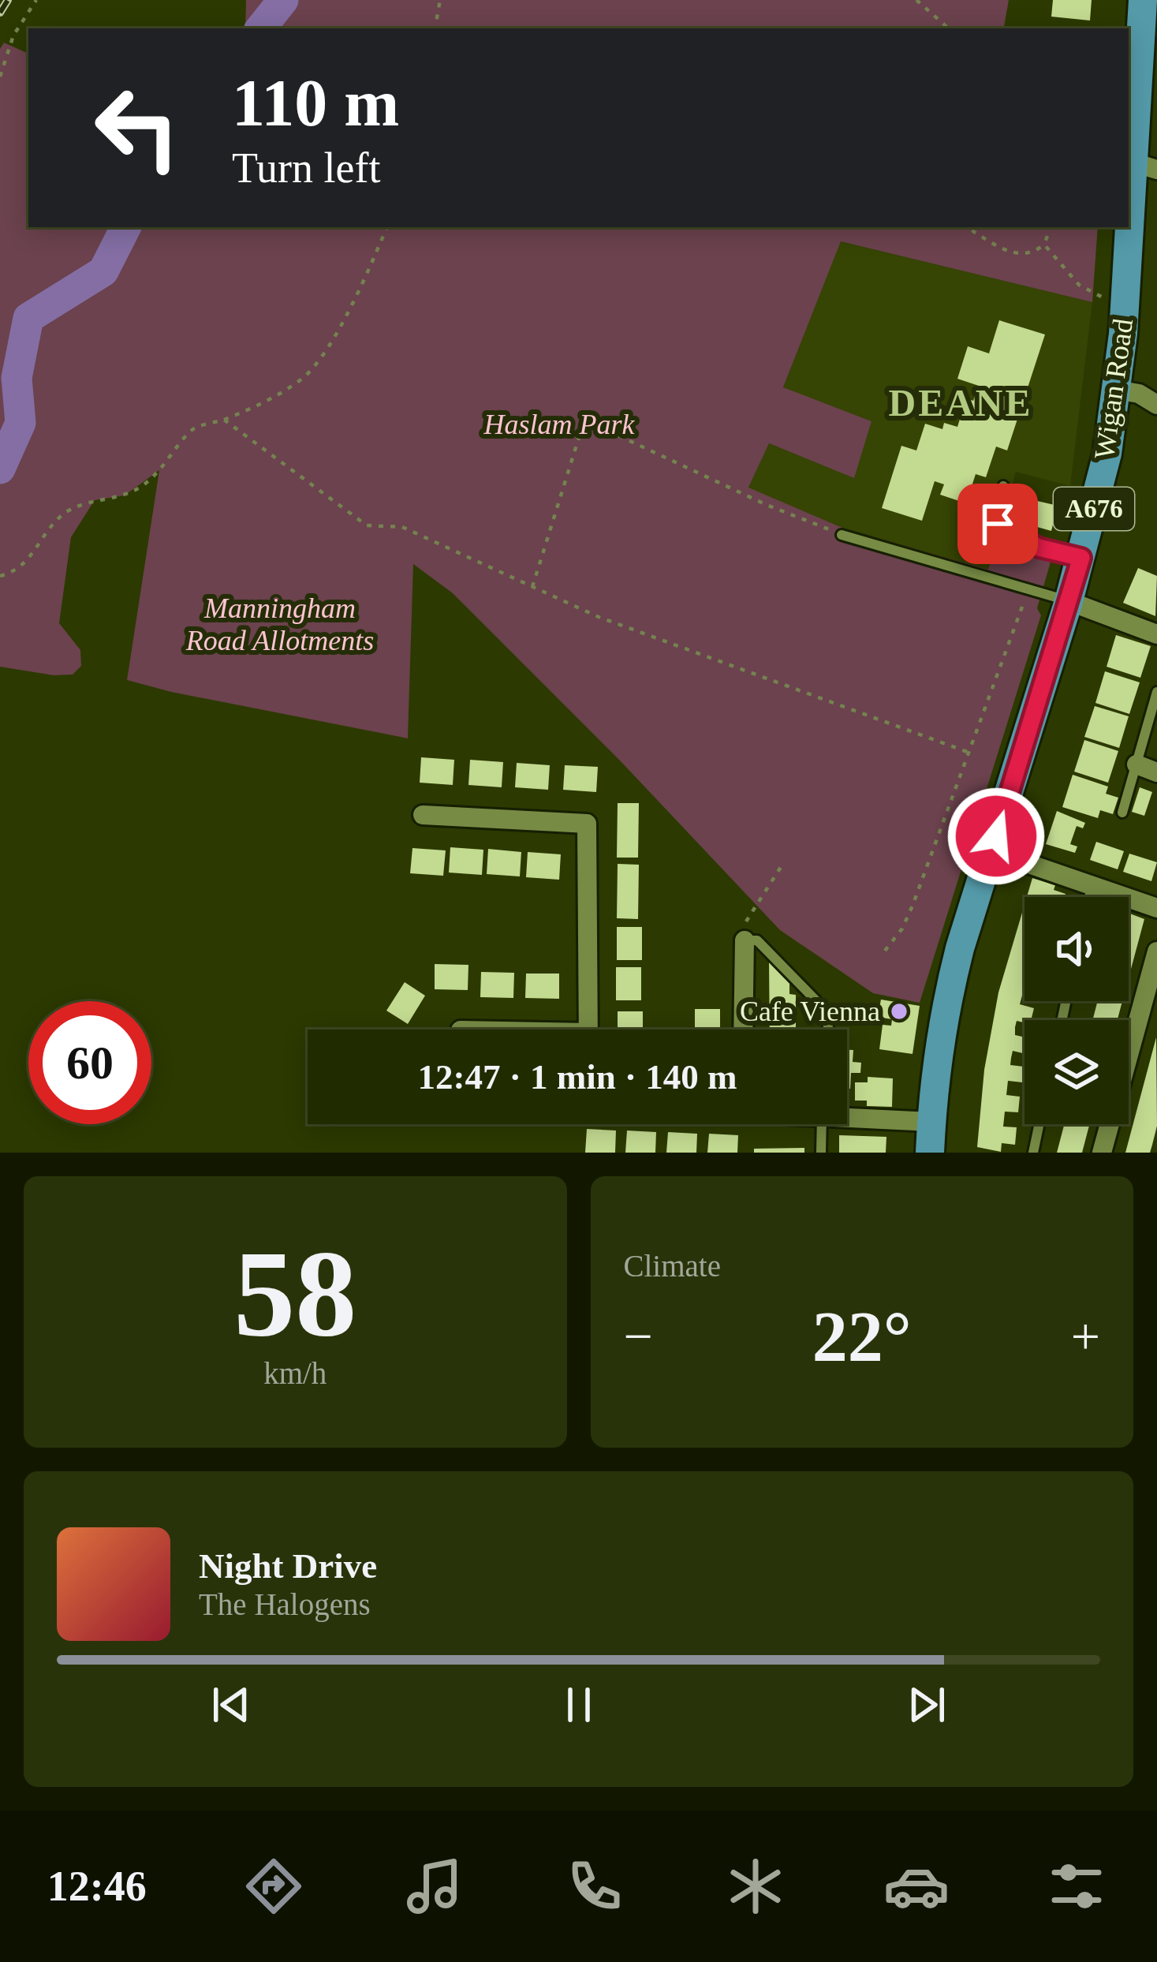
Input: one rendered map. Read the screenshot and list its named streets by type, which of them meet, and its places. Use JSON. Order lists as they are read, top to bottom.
{
  "streets": {
    "main road": ["Wigan Road", "A676"]
  },
  "districts": ["DEANE"],
  "parks": ["Haslam Park", "Manningham Road Allotments"],
  "places": ["Cafe Vienna"],
  "page": {
    "turn": ["110 m", "Turn left"],
    "limit": "60",
    "trip": "12:47 · 1 min · 140 m",
    "tile": [
      ["58", "km/h"],
      "Climate"
    ],
    "heat": ["−", "22°", "+"],
    "song": ["Night Drive", "The Halogens"],
    "tabs": "12:46"
  }
}
